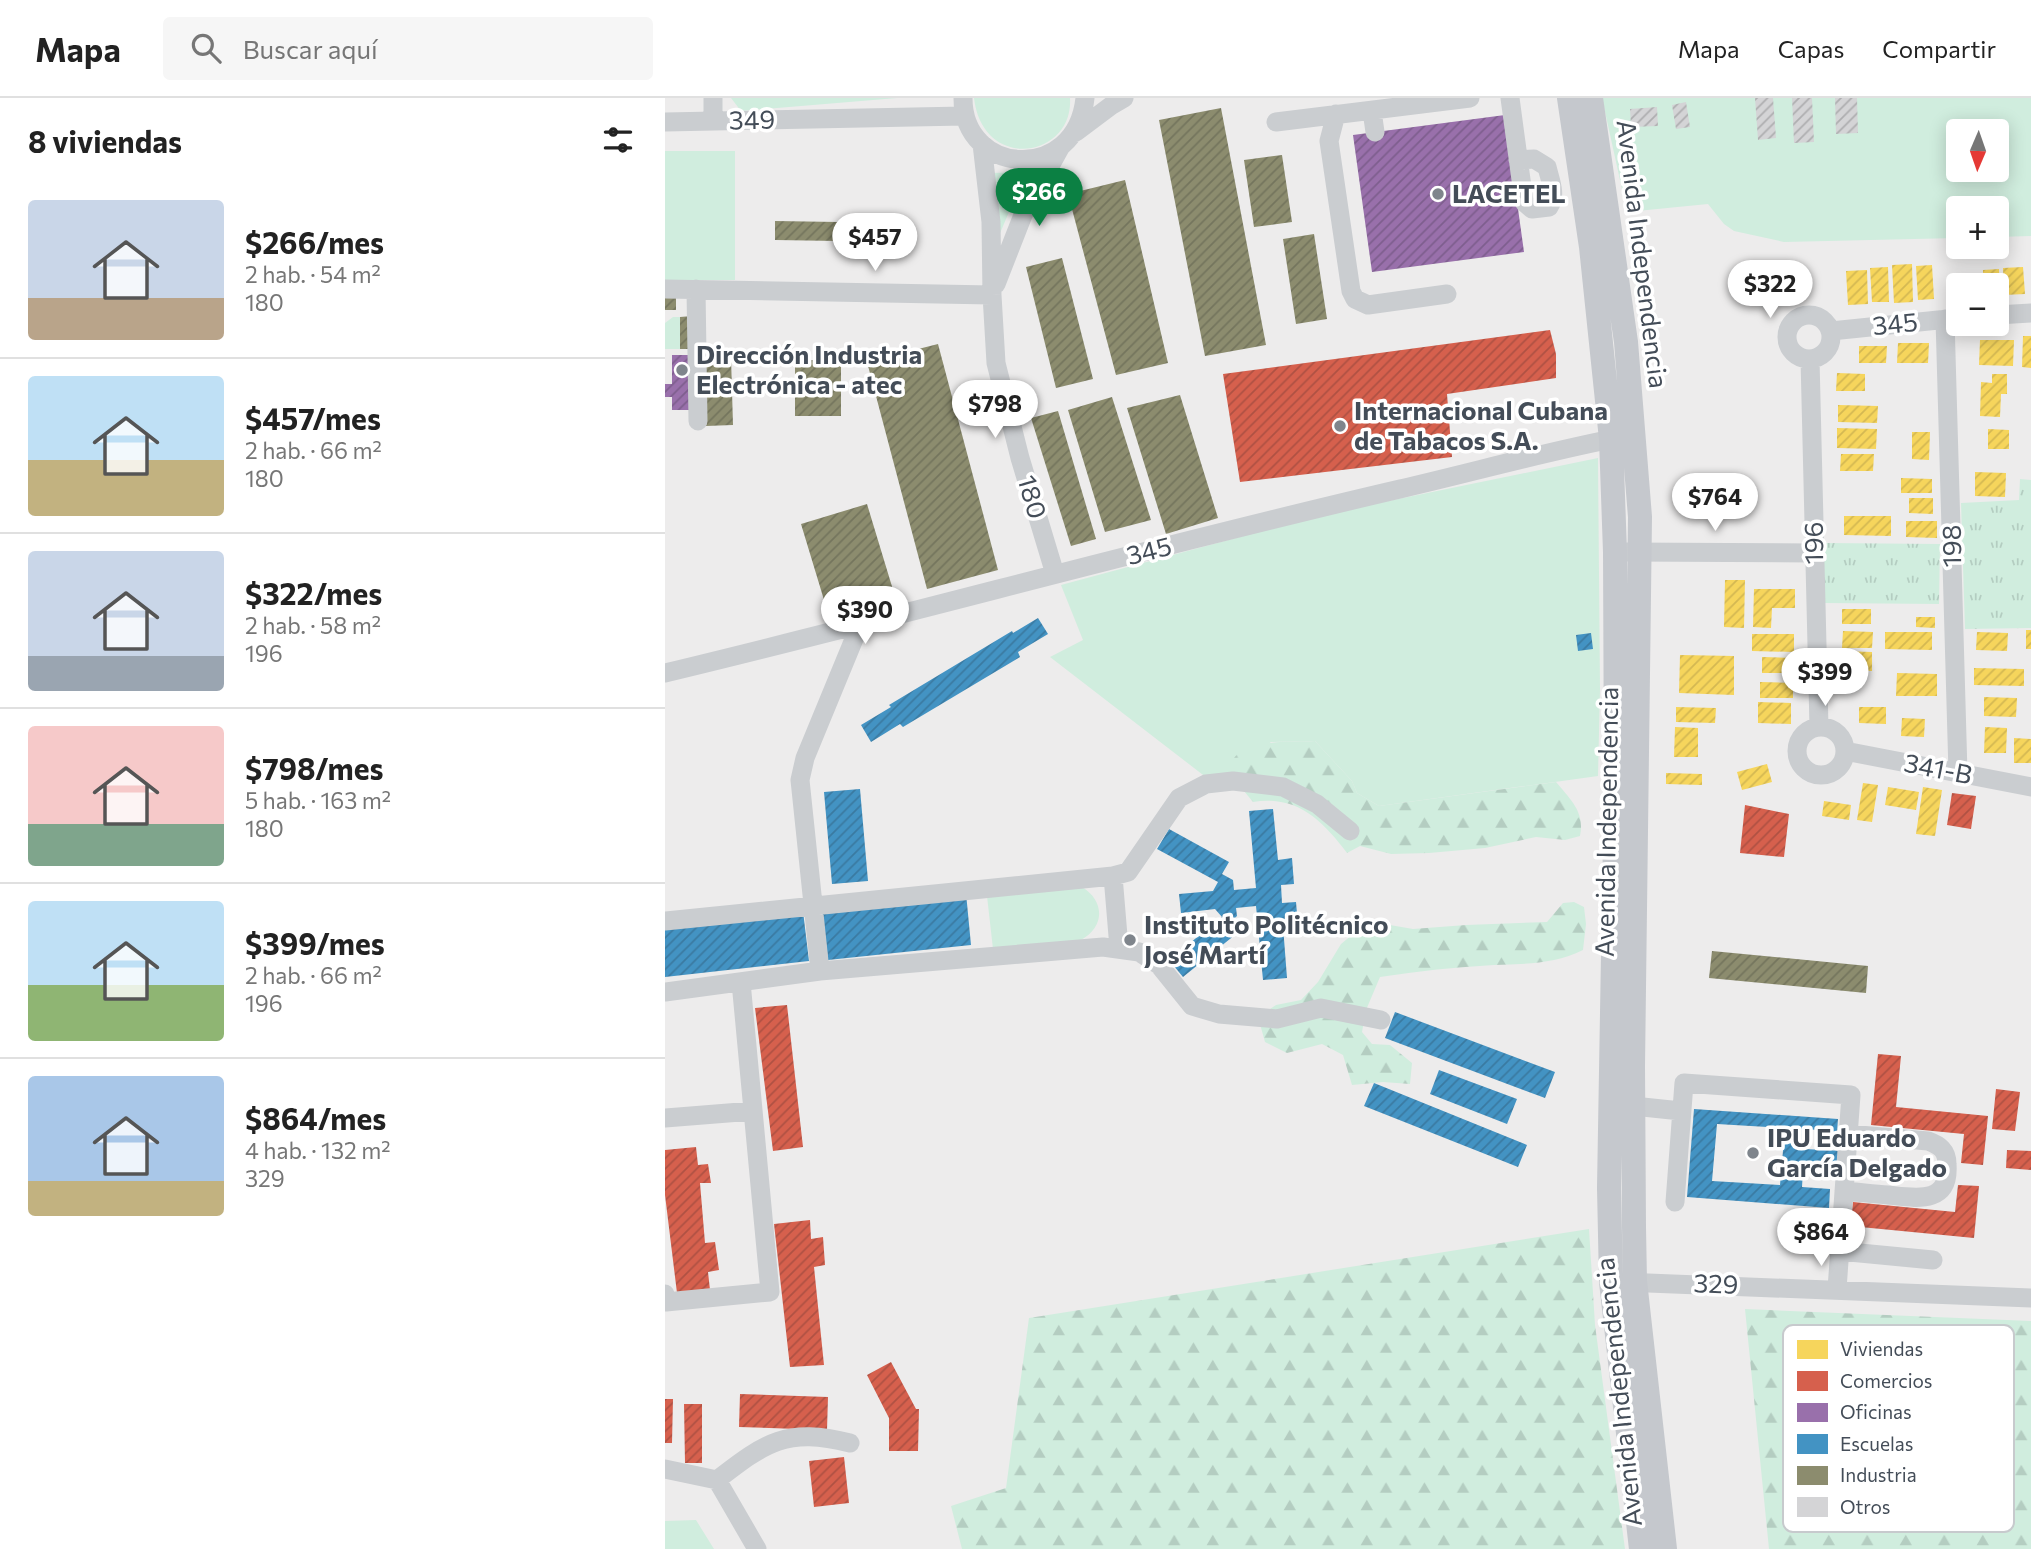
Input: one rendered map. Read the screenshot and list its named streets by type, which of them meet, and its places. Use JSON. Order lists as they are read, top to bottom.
{
  "streets": {
    "main road": ["Avenida Independencia"],
    "street": [
      "349",
      "345",
      "180",
      "196",
      "198",
      "341-B",
      "329"
    ]
  },
  "crossings": [
    ["Avenida Independencia", "345"],
    ["Avenida Independencia", "329"],
    ["345", "180"],
    ["345", "196"],
    ["196", "341-B"],
    ["198", "341-B"]
  ],
  "places": [
    "LACETEL",
    "Dirección Industria Electrónica - atec",
    "Internacional Cubana de Tabacos S.A.",
    "Instituto Politécnico José Martí",
    "IPU Eduardo García Delgado"
  ],
  "legend": [
    "Viviendas",
    "Comercios",
    "Oficinas",
    "Escuelas",
    "Industria",
    "Otros"
  ],
  "north": "bottom",
  "page": {
    "header": "Mapa",
    "search": "Buscar aquí",
    "nav": ["Mapa", "Capas", "Compartir"],
    "heading": "8 viviendas",
    "map_buttons": ["+", "−"],
    "price": [
      "$266",
      "$457",
      "$322",
      "$798",
      "$764",
      "$390",
      "$399",
      "$864"
    ],
    "list": [
      {
        "name": "$266/mes",
        "note": "2 hab. · 54 m² · 180"
      },
      {
        "name": "$457/mes",
        "note": "2 hab. · 66 m² · 180"
      },
      {
        "name": "$322/mes",
        "note": "2 hab. · 58 m² · 196"
      },
      {
        "name": "$798/mes",
        "note": "5 hab. · 163 m² · 180"
      },
      {
        "name": "$399/mes",
        "note": "2 hab. · 66 m² · 196"
      },
      {
        "name": "$864/mes",
        "note": "4 hab. · 132 m² · 329"
      }
    ]
  }
}
